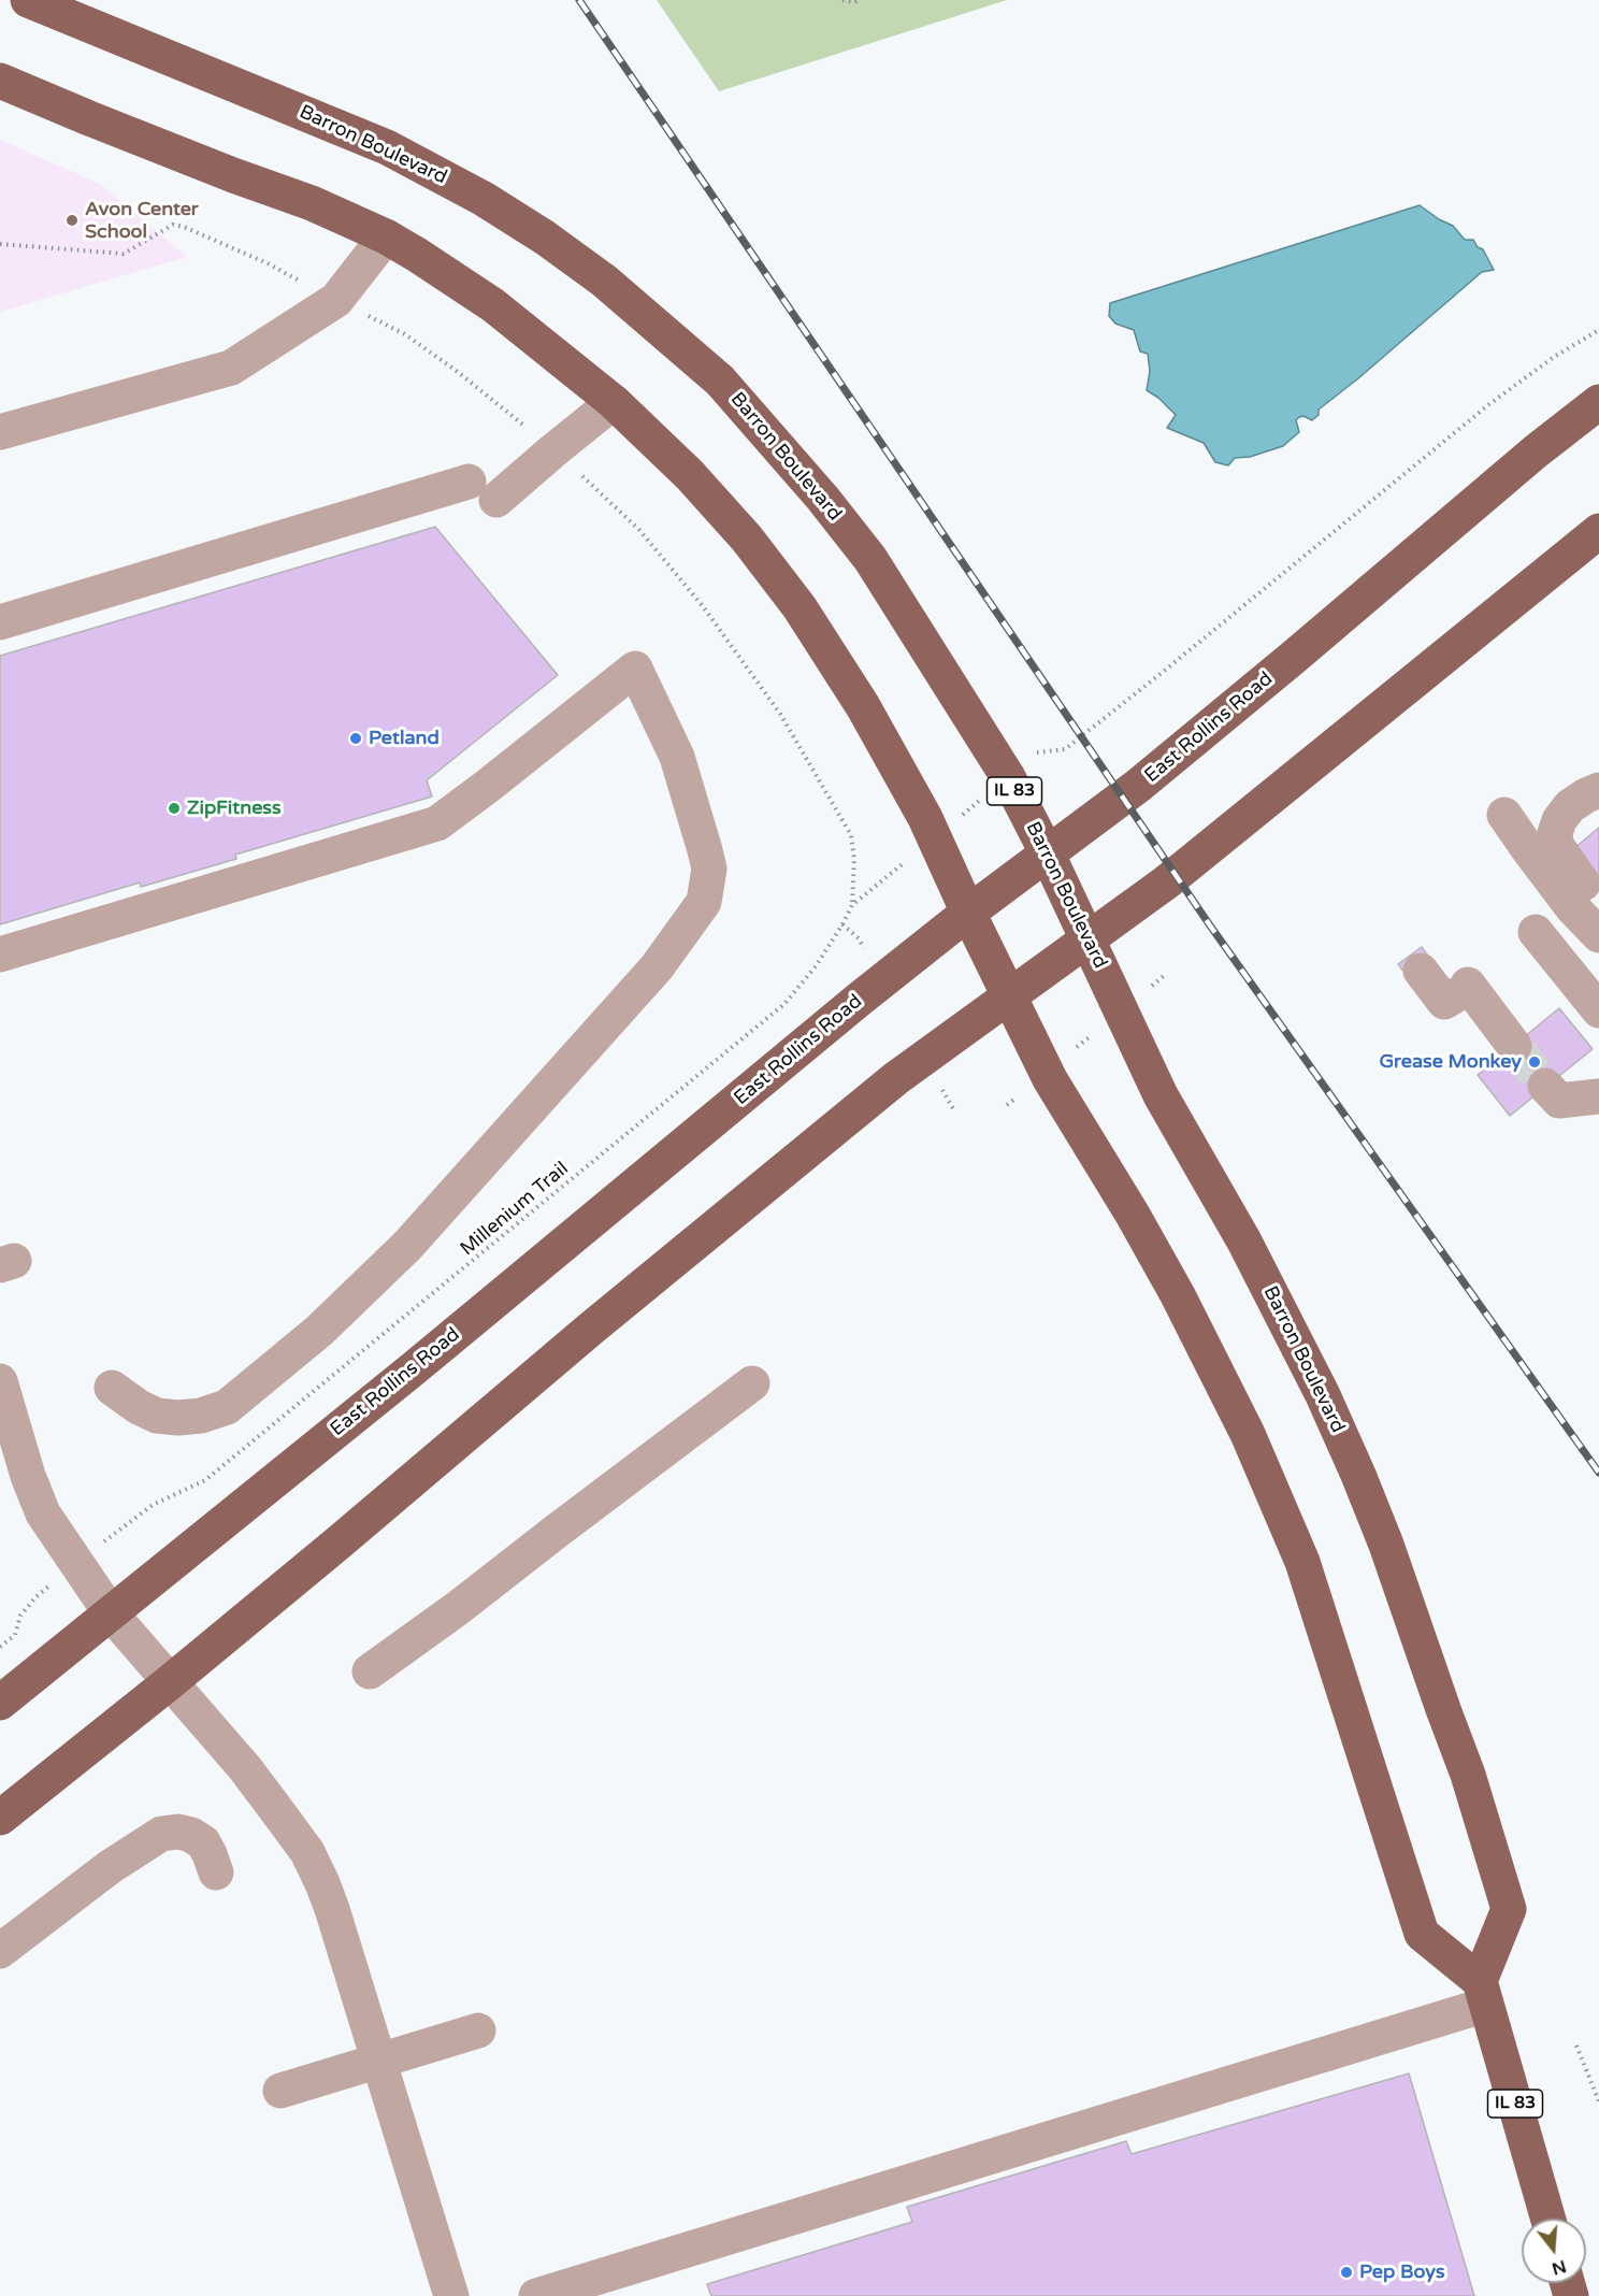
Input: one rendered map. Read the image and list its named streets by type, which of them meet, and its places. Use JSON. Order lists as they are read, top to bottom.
{
  "streets": {
    "main road": ["Barron Boulevard", "East Rollins Road", "IL 83"],
    "path": ["Millenium Trail"]
  },
  "crossings": [
    ["Barron Boulevard", "East Rollins Road"],
    ["Barron Boulevard", "IL 83"]
  ],
  "places": [
    "Avon Center School",
    "Petland",
    "ZipFitness",
    "Grease Monkey",
    "Pep Boys"
  ],
  "north": "bottom"
}
